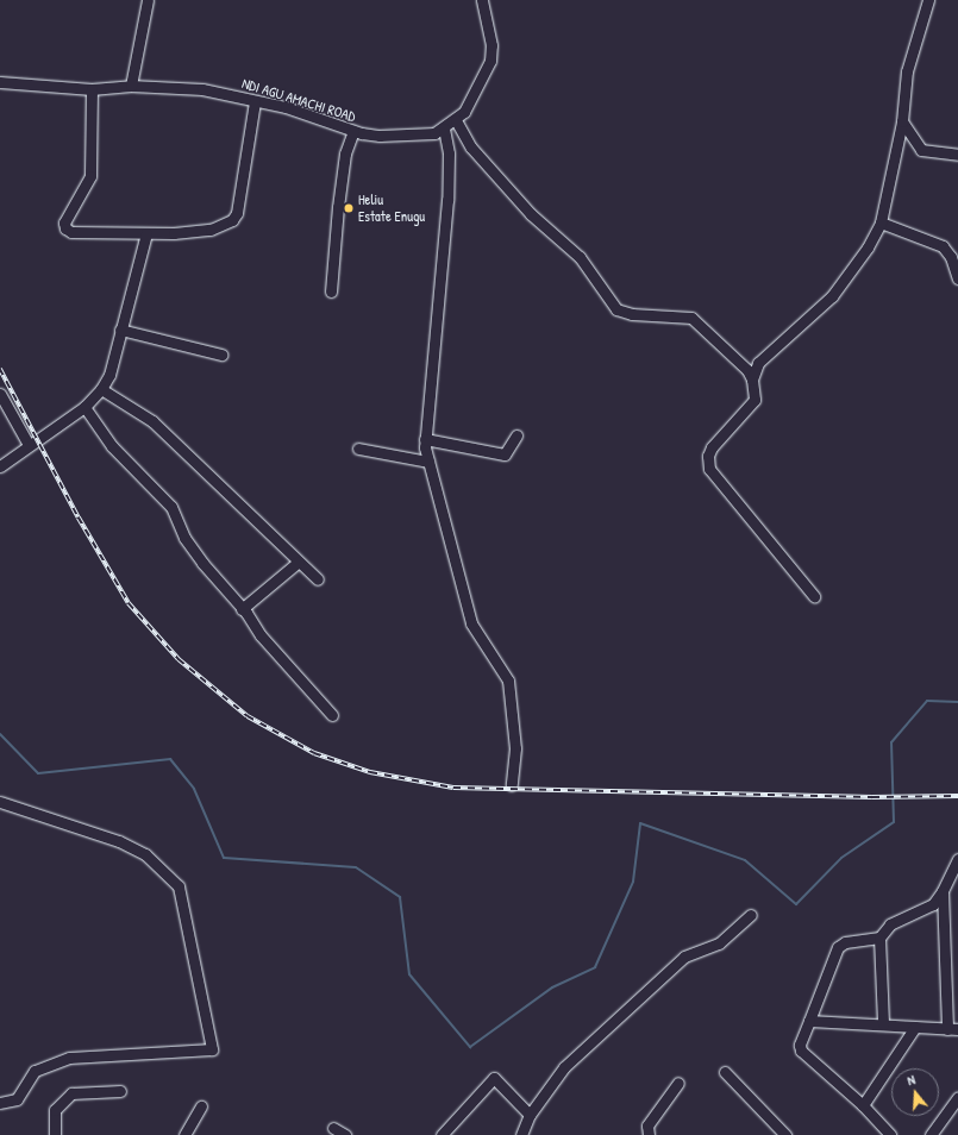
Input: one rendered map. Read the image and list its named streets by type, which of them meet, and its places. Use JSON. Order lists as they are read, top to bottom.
{
  "streets": {
    "street": ["NDI AGU AMACHI ROAD"]
  },
  "places": ["Heliu Estate Enugu"],
  "north": "top"
}
